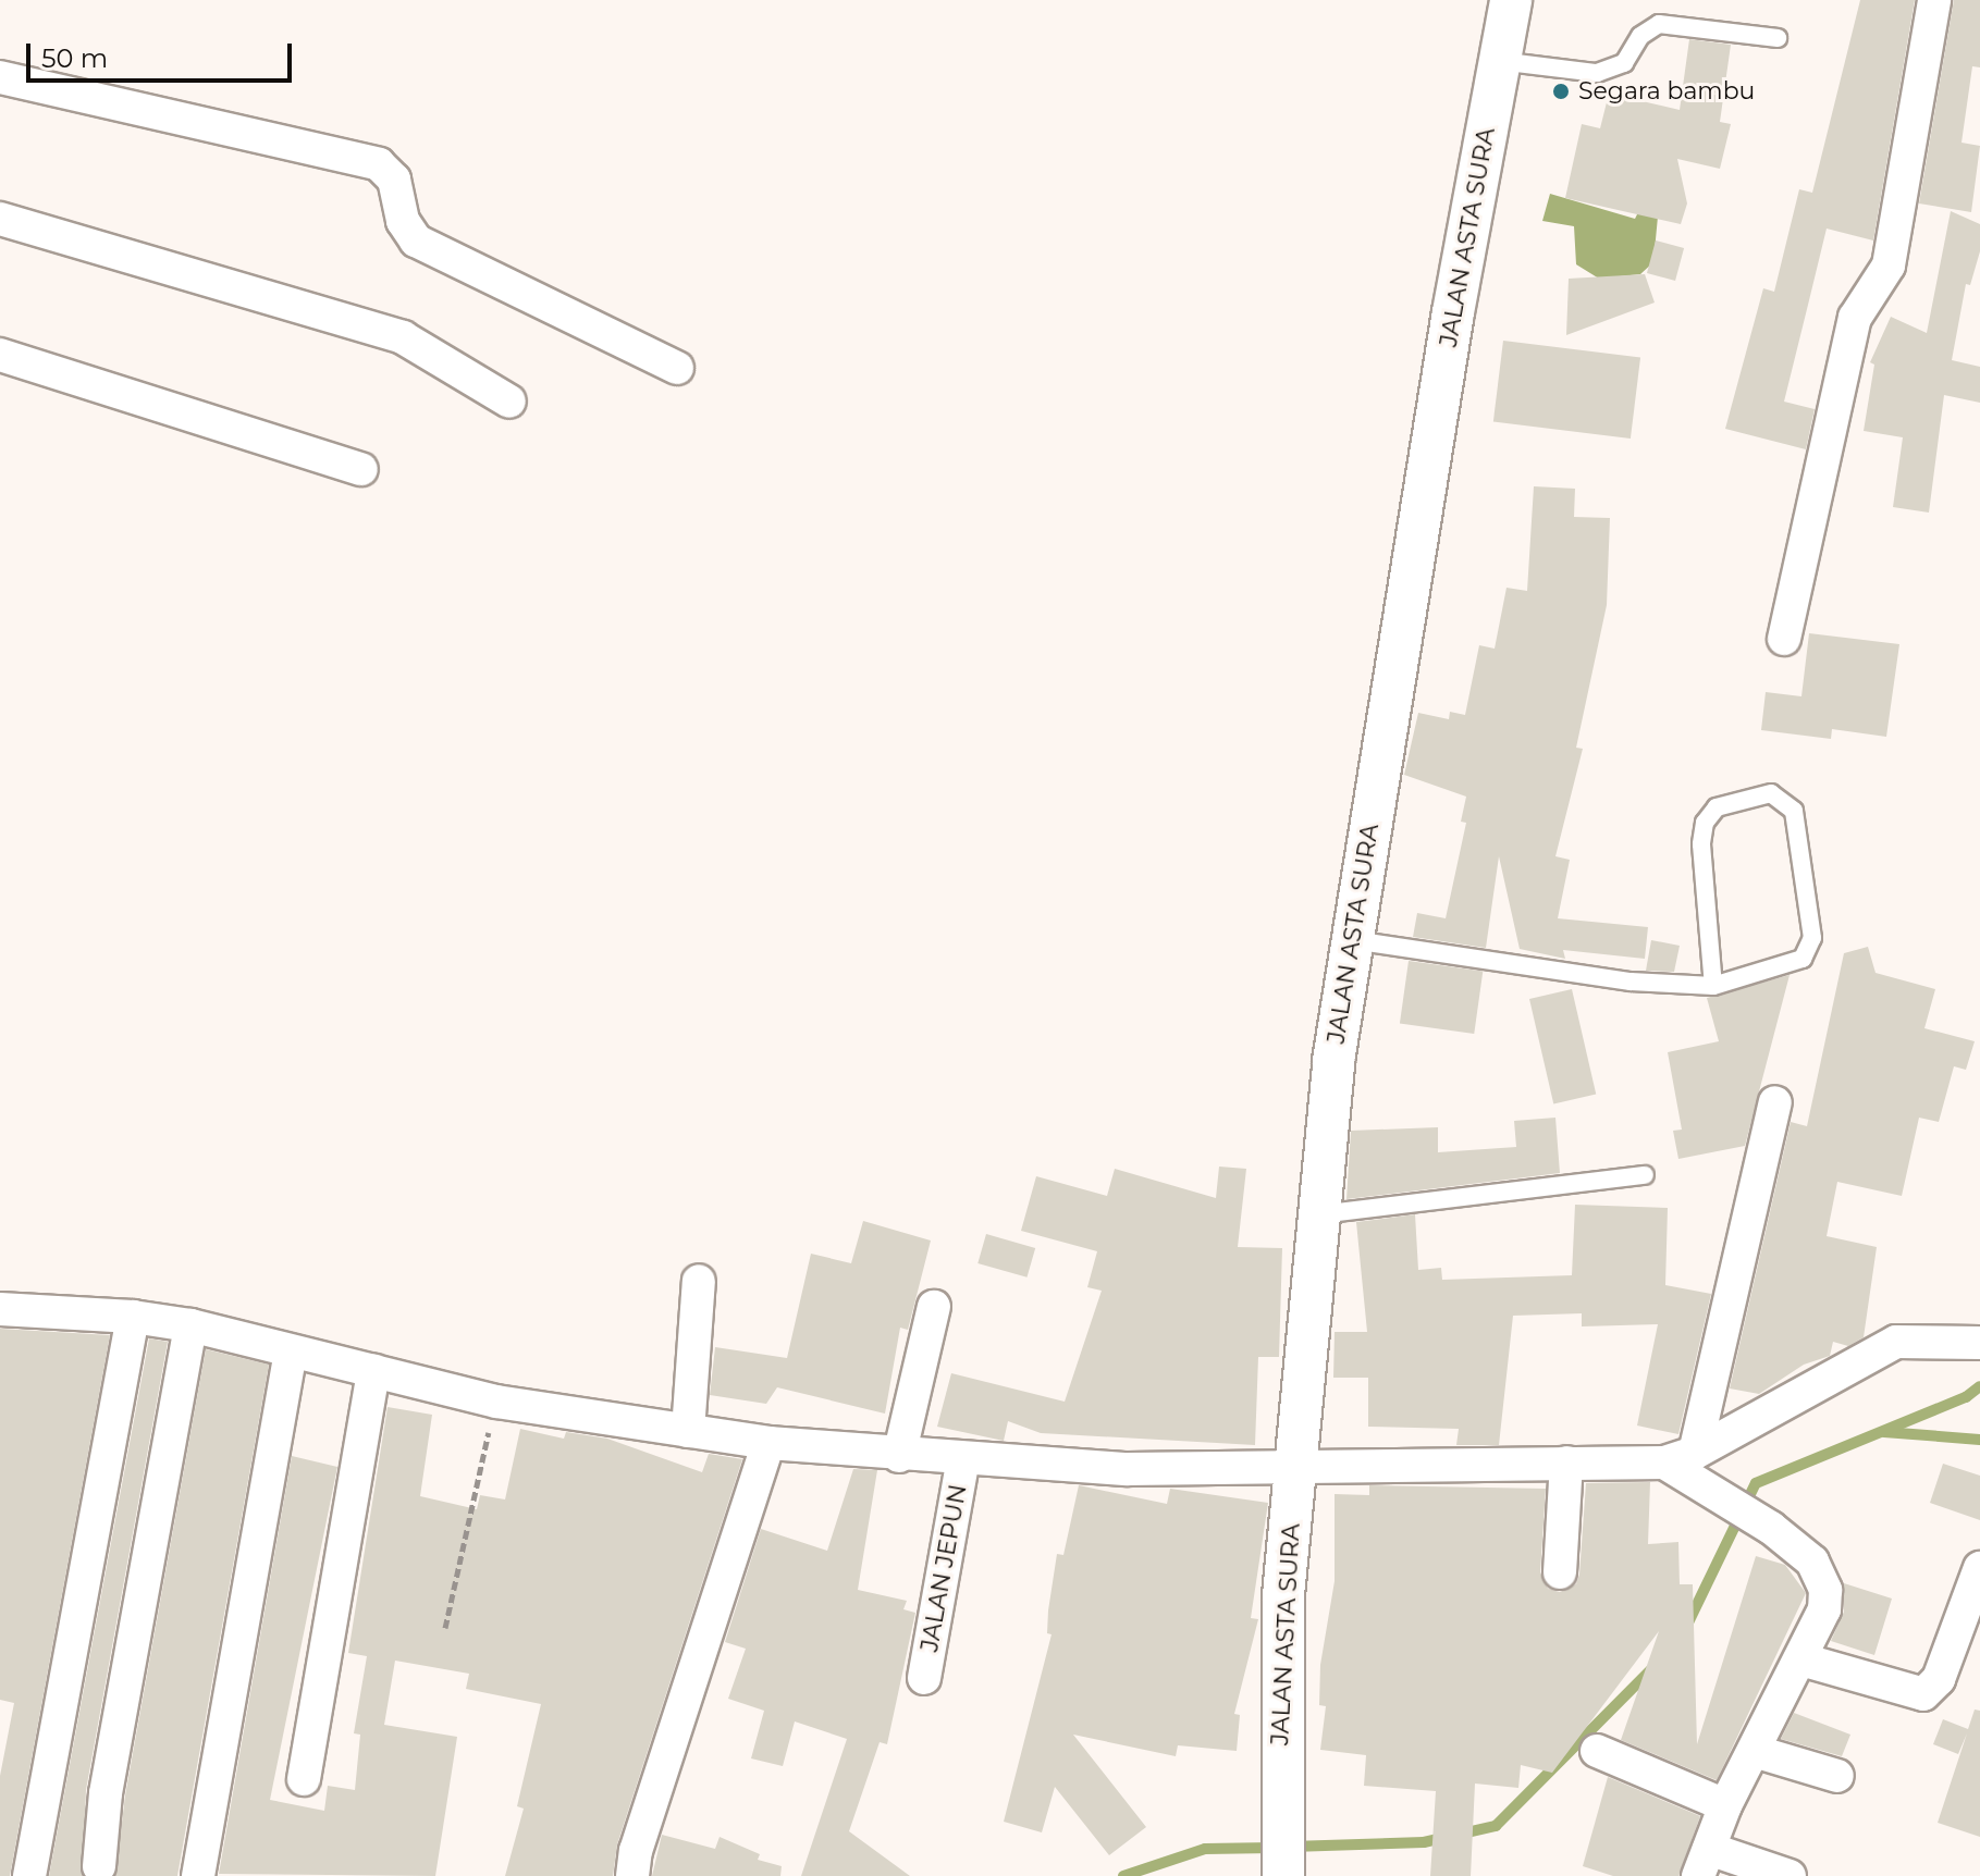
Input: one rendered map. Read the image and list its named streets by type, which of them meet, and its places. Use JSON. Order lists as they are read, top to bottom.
{
  "streets": {
    "street": ["JALAN ASTA SURA", "JALAN JEPUN"]
  },
  "places": ["Segara bambu"],
  "scale_bar": "50 m"
}
